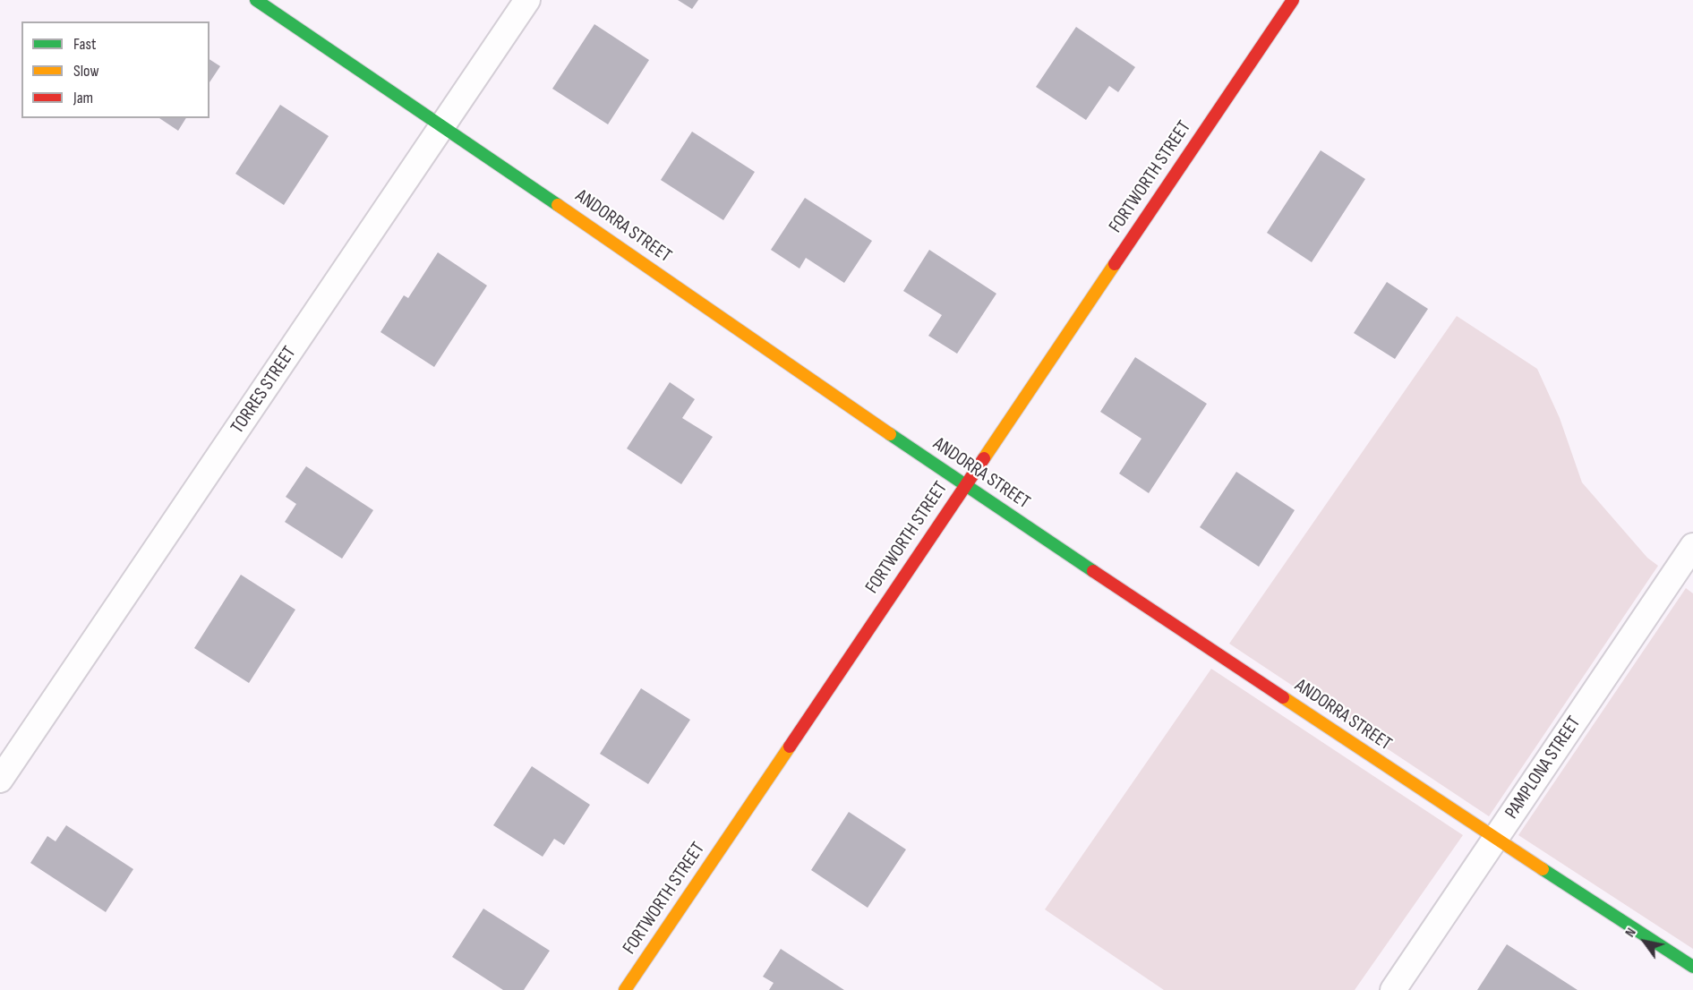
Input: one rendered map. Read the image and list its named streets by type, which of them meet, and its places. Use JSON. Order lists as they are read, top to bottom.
{
  "streets": {
    "street": [
      "FORTWORTH STREET",
      "ANDORRA STREET",
      "TORRES STREET",
      "PAMPLONA STREET"
    ]
  },
  "crossings": [
    ["FORTWORTH STREET", "ANDORRA STREET"],
    ["ANDORRA STREET", "TORRES STREET"],
    ["ANDORRA STREET", "PAMPLONA STREET"]
  ],
  "legend": ["Fast", "Slow", "Jam"],
  "north": "top left"
}
